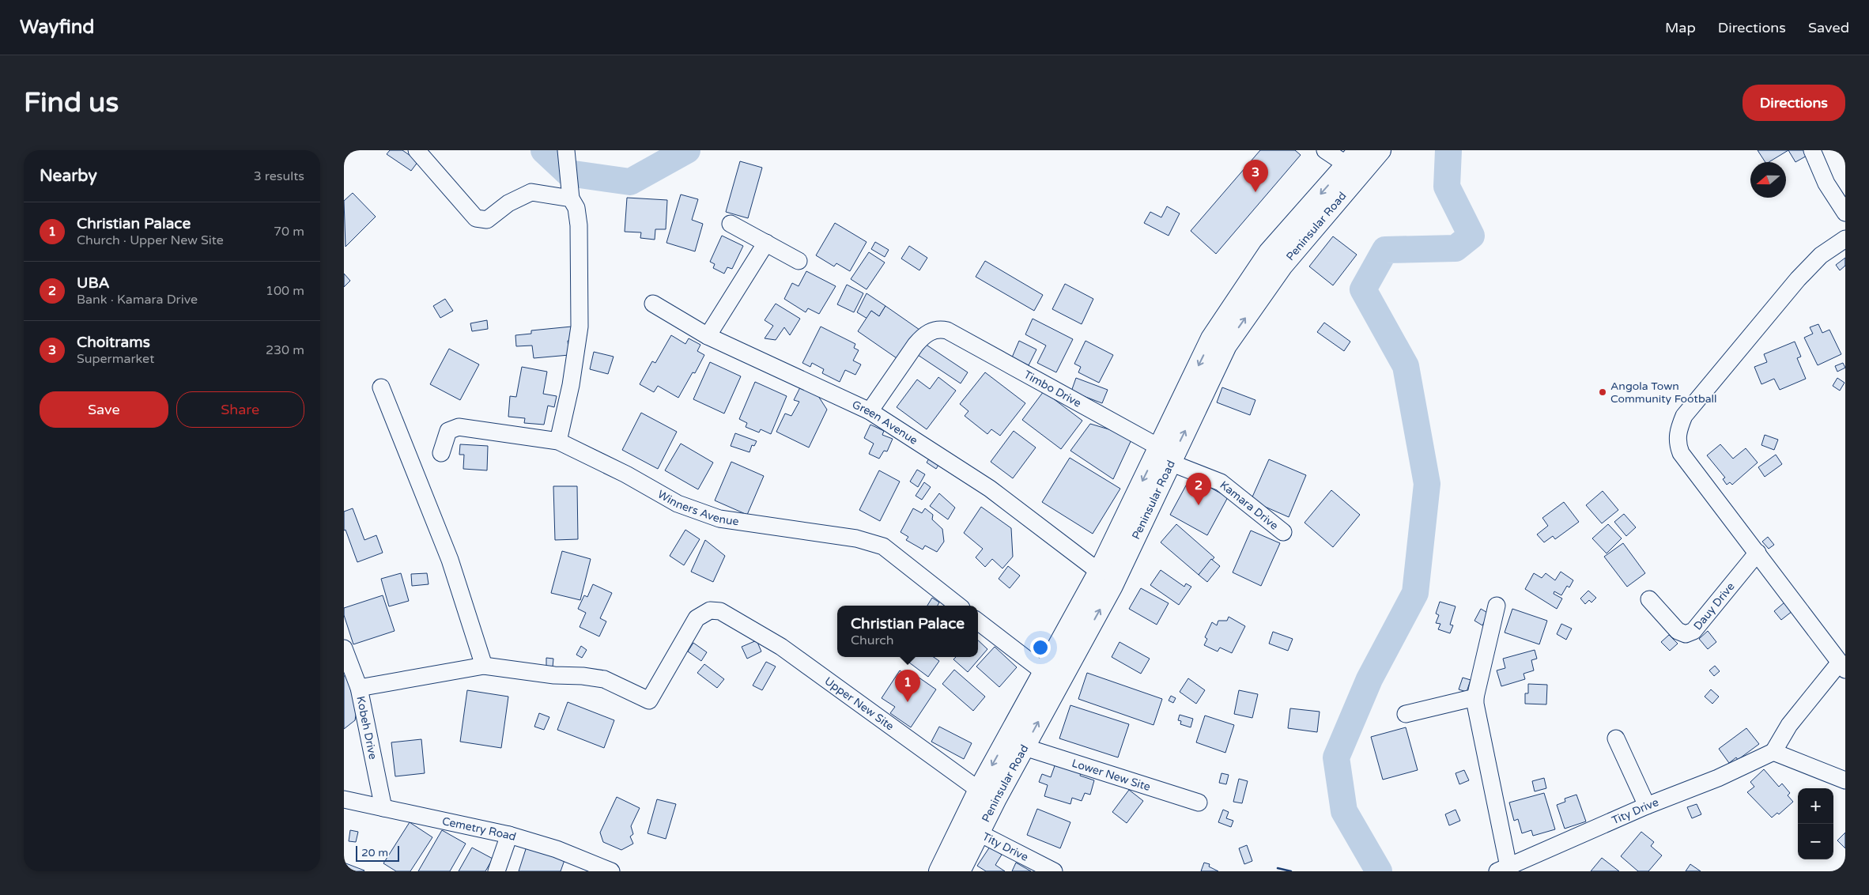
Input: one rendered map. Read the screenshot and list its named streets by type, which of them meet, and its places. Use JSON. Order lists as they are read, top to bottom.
{
  "streets": {
    "main road": ["Peninsular Road"],
    "street": [
      "Timbo Drive",
      "Green Avenue",
      "Kamara Drive",
      "Winners Avenue",
      "Dauy Drive",
      "Upper New Site",
      "Kobeh Drive",
      "Lower New Site",
      "Tity Drive",
      "Cemetry Road"
    ]
  },
  "crossings": [
    ["Peninsular Road", "Timbo Drive"],
    ["Peninsular Road", "Green Avenue"],
    ["Peninsular Road", "Kamara Drive"],
    ["Peninsular Road", "Upper New Site"],
    ["Peninsular Road", "Lower New Site"],
    ["Peninsular Road", "Tity Drive"],
    ["Timbo Drive", "Green Avenue"],
    ["Timbo Drive", "Kamara Drive"],
    ["Kobeh Drive", "Cemetry Road"]
  ],
  "places": ["Angola Town Community Football"],
  "scale_bar": "20 m",
  "north": "left",
  "page": {
    "header": "Wayfind",
    "nav": ["Map", "Directions", "Saved"],
    "buttons": [
      "Directions",
      ["Save", "Share"]
    ],
    "title": "Find us",
    "heading": ["Nearby", "3 results"],
    "pins": ["3", "2", "1"],
    "list": [
      {
        "mark": "1",
        "name": "Christian Palace",
        "note": "Church · Upper New Site",
        "value": "70 m"
      },
      {
        "mark": "2",
        "name": "UBA",
        "note": "Bank · Kamara Drive",
        "value": "100 m"
      },
      {
        "mark": "3",
        "name": "Choitrams",
        "note": "Supermarket",
        "value": "230 m"
      }
    ],
    "popup": ["Christian Palace", "Church"],
    "map_buttons": ["+", "−"],
    "scale": "20 m"
  }
}
